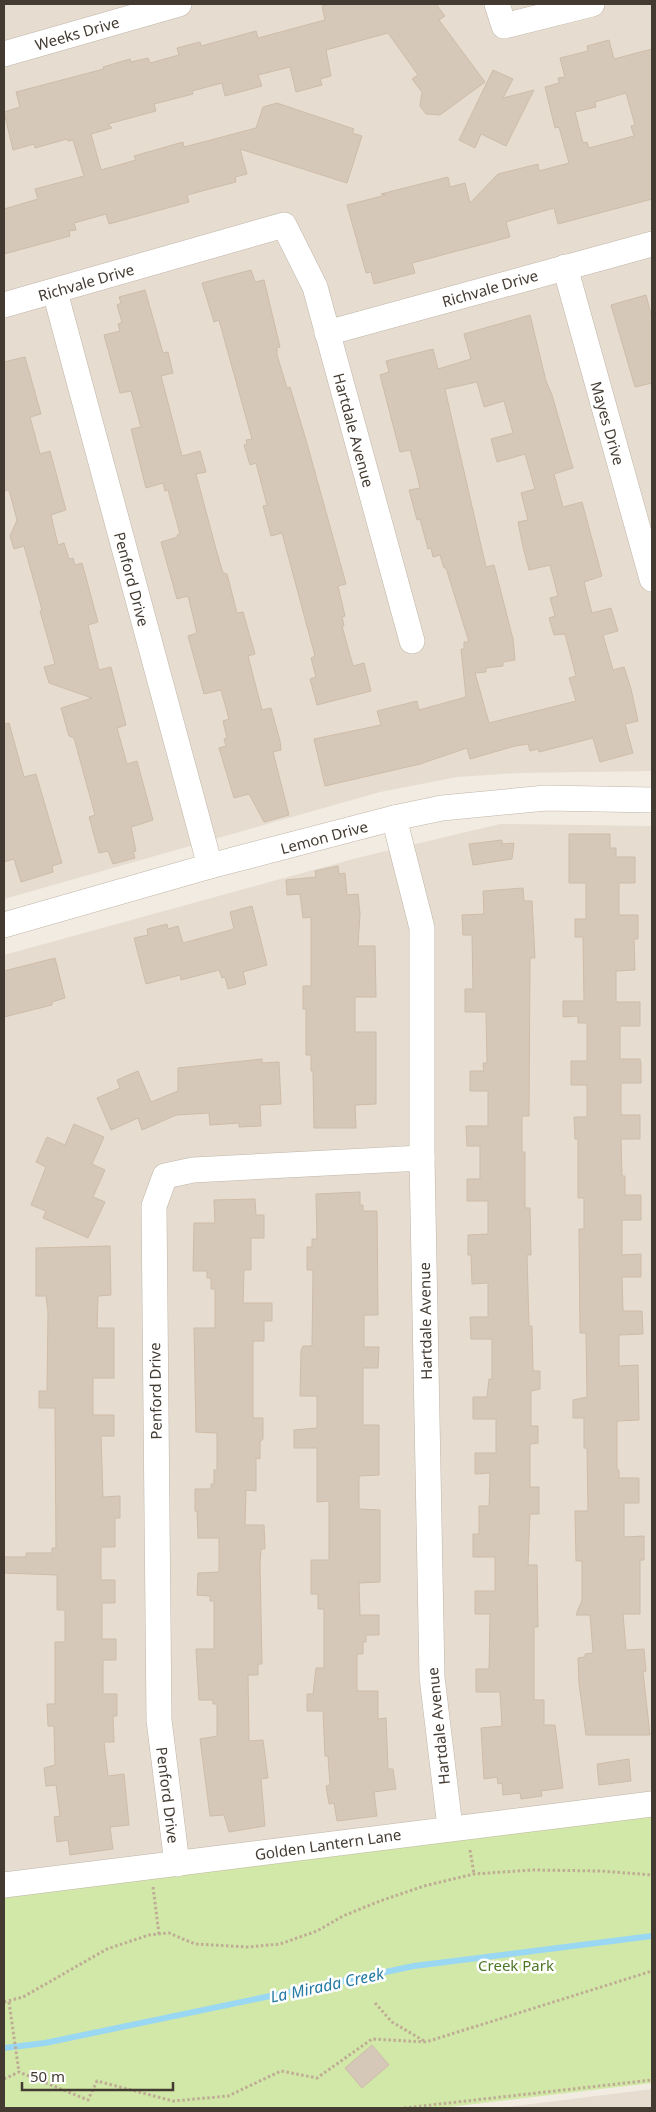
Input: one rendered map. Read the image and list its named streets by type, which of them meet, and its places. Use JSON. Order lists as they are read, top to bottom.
{
  "streets": {
    "street": [
      "Weeks Drive",
      "Richvale Drive",
      "Mayes Drive",
      "Hartdale Avenue",
      "Penford Drive",
      "Lemon Drive",
      "Golden Lantern Lane"
    ]
  },
  "crossings": [
    ["Richvale Drive", "Mayes Drive"],
    ["Richvale Drive", "Hartdale Avenue"],
    ["Richvale Drive", "Penford Drive"],
    ["Hartdale Avenue", "Penford Drive"],
    ["Hartdale Avenue", "Lemon Drive"],
    ["Hartdale Avenue", "Golden Lantern Lane"],
    ["Penford Drive", "Lemon Drive"],
    ["Penford Drive", "Golden Lantern Lane"]
  ],
  "water": ["La Mirada Creek"],
  "parks": ["Creek Park"],
  "scale_bar": "50 m"
}
